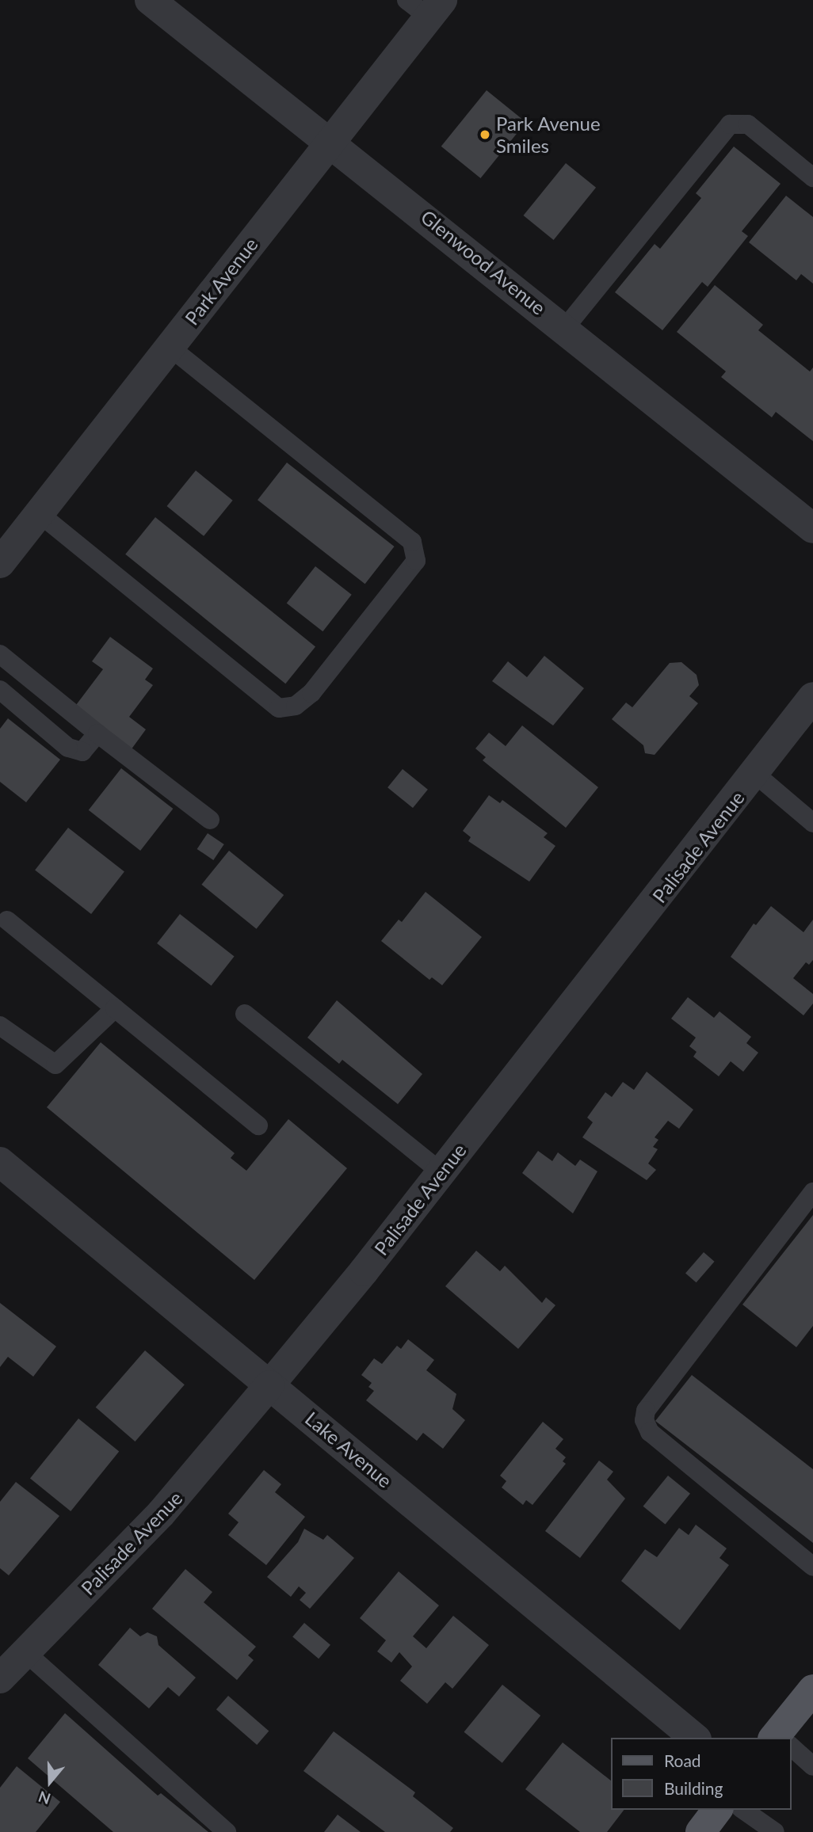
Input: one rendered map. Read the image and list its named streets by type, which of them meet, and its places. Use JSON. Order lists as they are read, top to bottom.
{
  "streets": {
    "street": [
      "Glenwood Avenue",
      "Park Avenue",
      "Palisade Avenue",
      "Lake Avenue"
    ]
  },
  "crossings": [
    ["Glenwood Avenue", "Park Avenue"],
    ["Palisade Avenue", "Lake Avenue"]
  ],
  "places": ["Park Avenue Smiles"],
  "legend": ["Road", "Building"],
  "north": "bottom"
}
